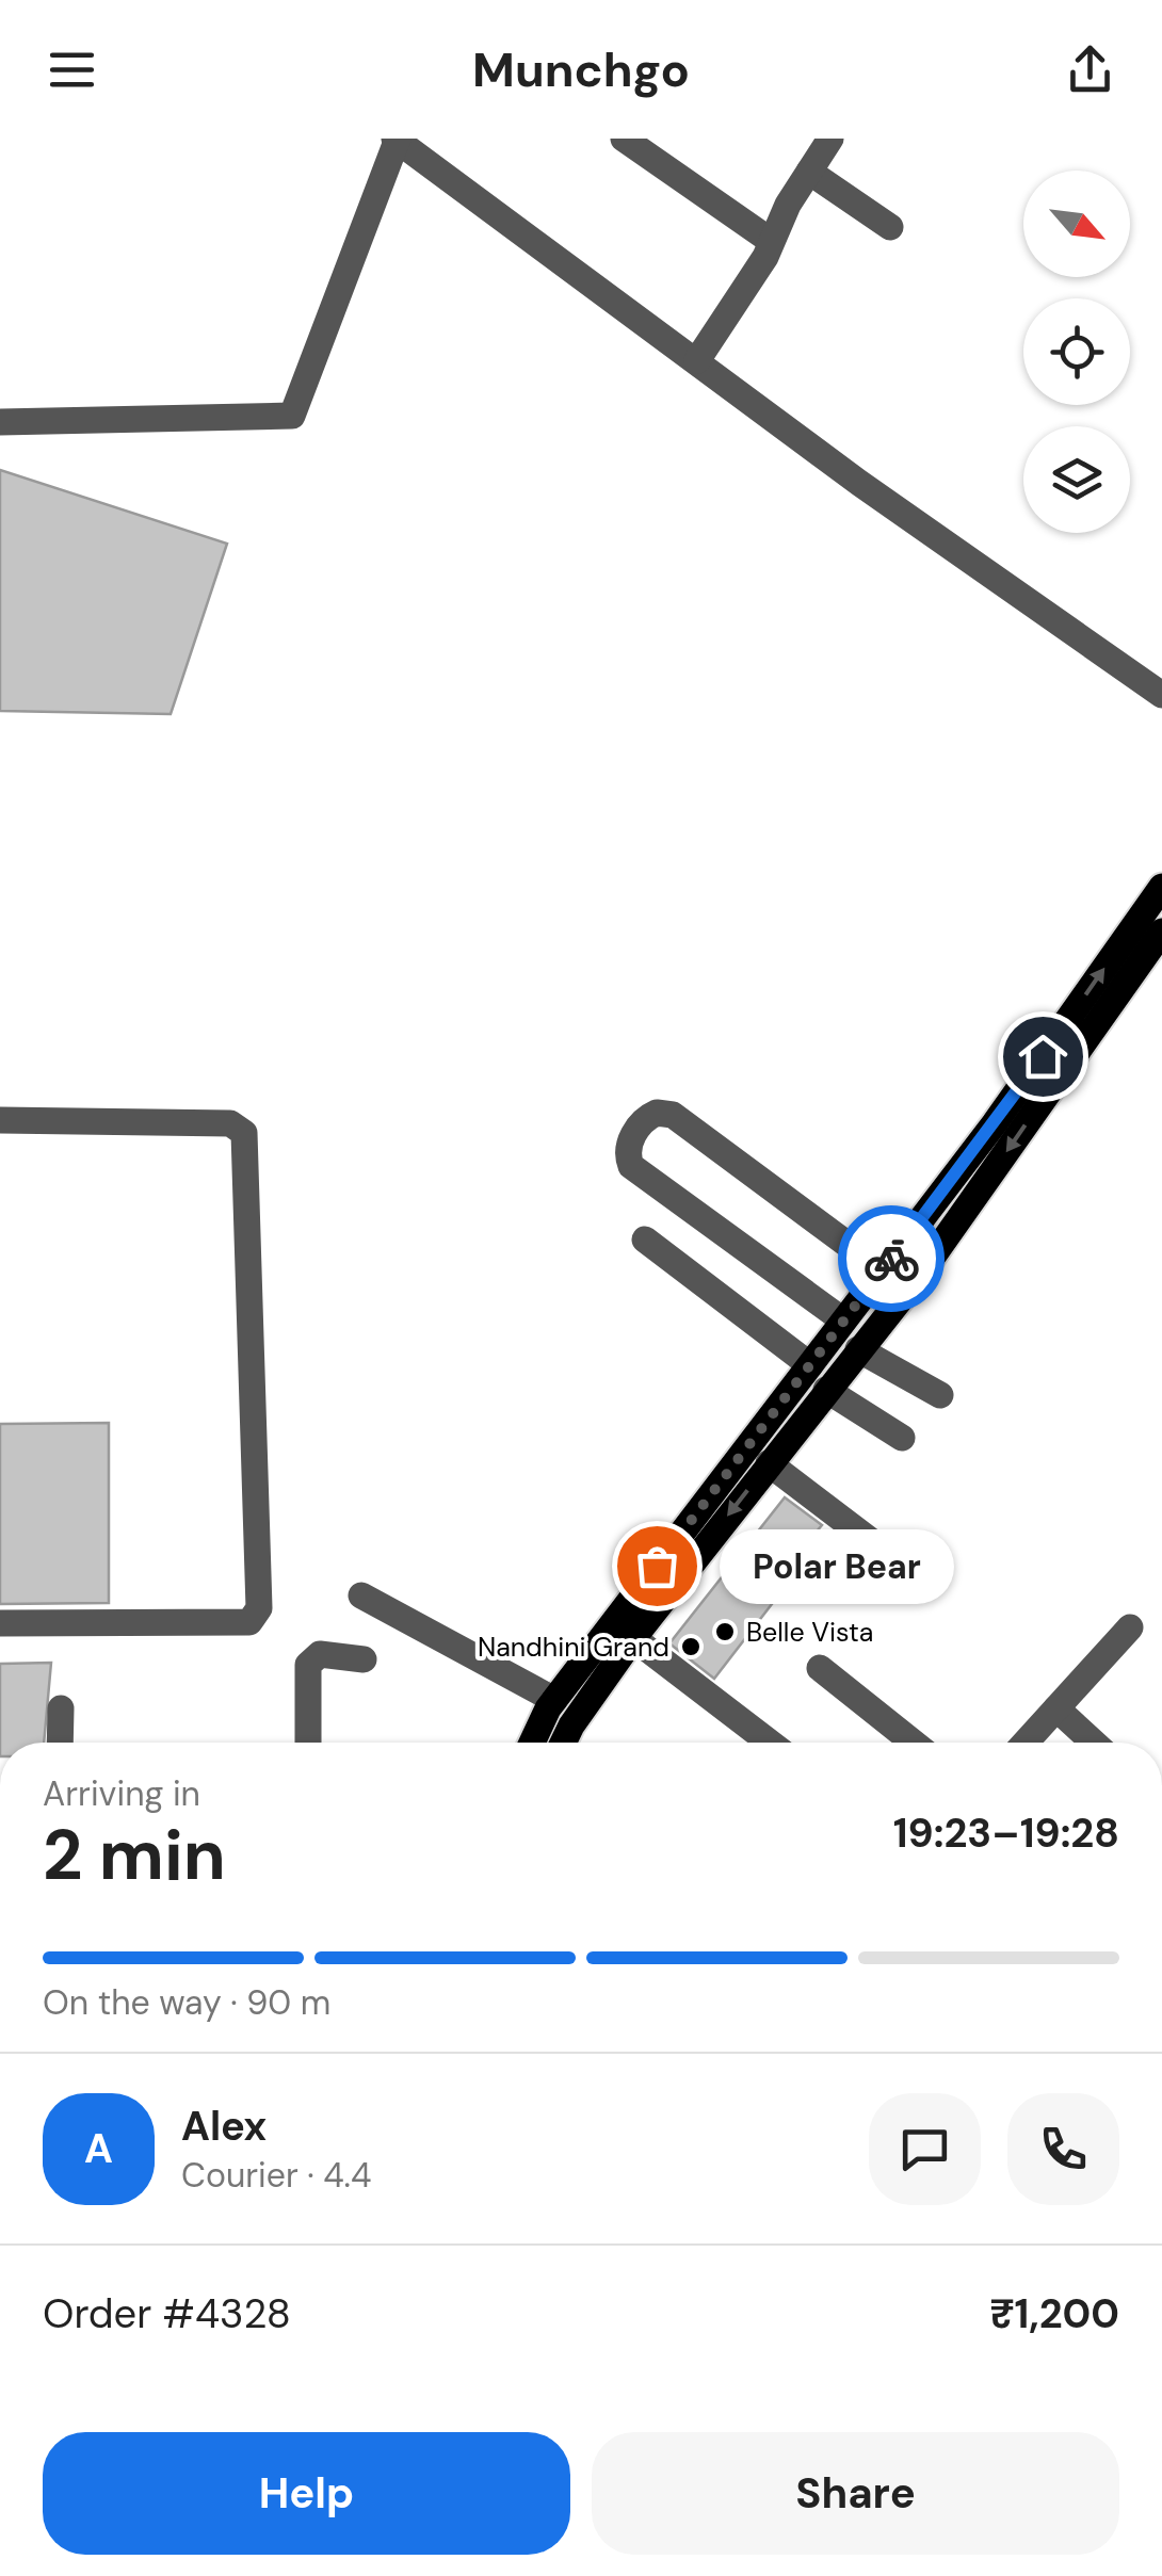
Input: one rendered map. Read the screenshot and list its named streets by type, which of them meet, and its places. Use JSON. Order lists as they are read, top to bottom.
{
  "places": ["Polar Bear", "Belle Vista", "Nandhini Grand"],
  "north": "bottom right",
  "page": {
    "header": "Munchgo",
    "bubble": "Polar Bear",
    "heading": ["2 min", "Arriving in", "19:23–19:28"],
    "panel": [
      "Alex",
      "Courier · 4.4",
      "Order #4328",
      "₹1,200"
    ],
    "bar": "On the way · 90 m",
    "round": "A",
    "buttons": ["Help", "Share"]
  }
}
